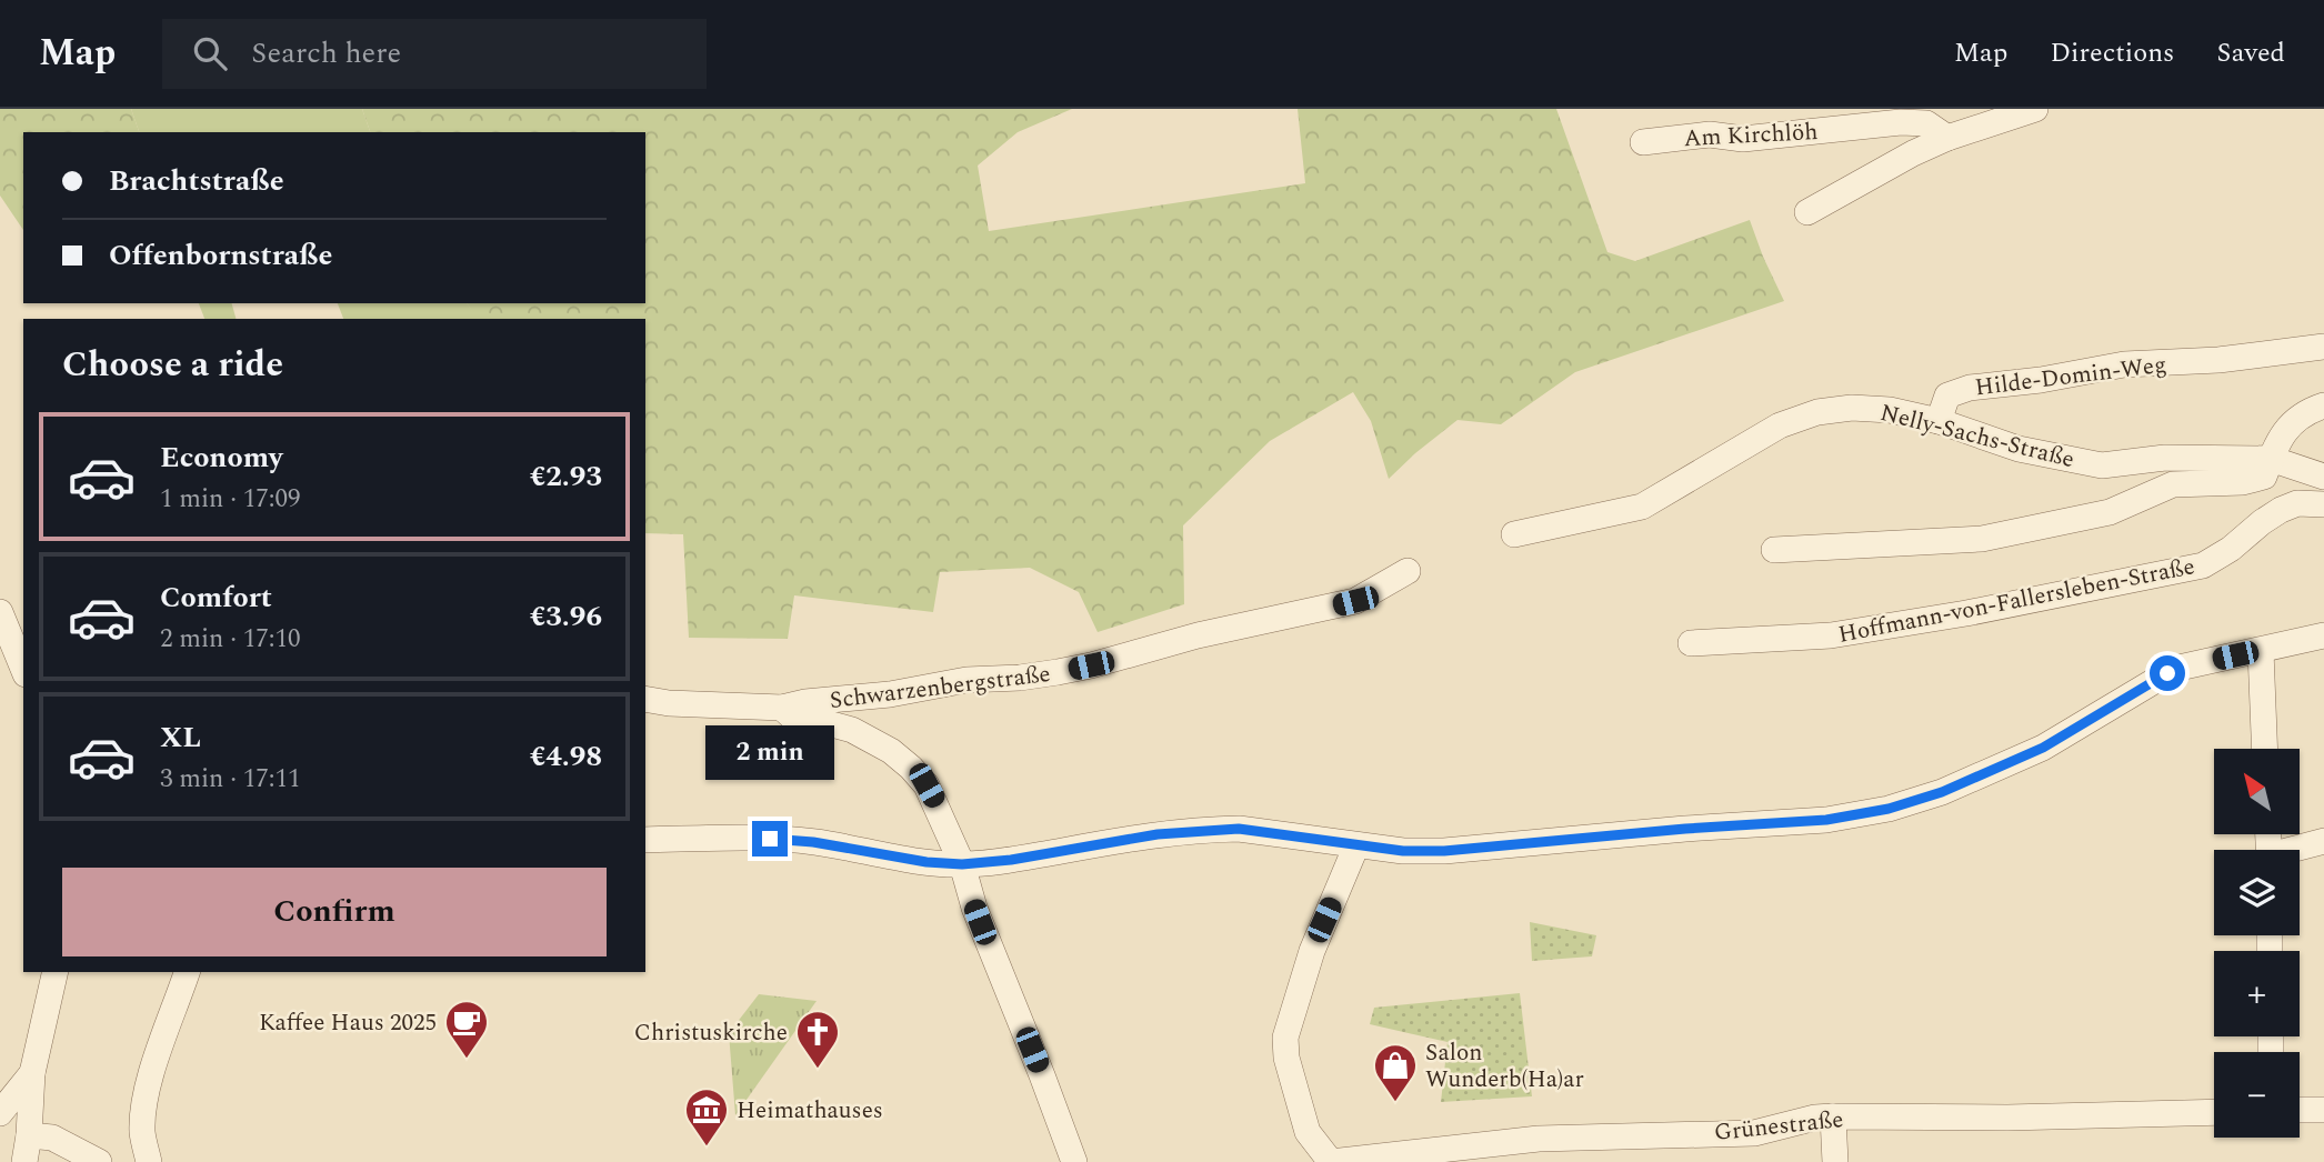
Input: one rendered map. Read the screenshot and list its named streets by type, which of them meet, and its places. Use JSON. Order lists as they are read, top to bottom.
{
  "streets": {
    "street": [
      "Am Kirchlöh",
      "Hilde-Domin-Weg",
      "Nelly-Sachs-Straße",
      "Hoffmann-von-Fallersleben-Straße",
      "Schwarzenbergstraße",
      "Grünestraße"
    ]
  },
  "crossings": [
    ["Hilde-Domin-Weg", "Nelly-Sachs-Straße"]
  ],
  "places": {
    "cafe": ["Kaffee Haus 2025"],
    "church": ["Christuskirche"],
    "shop": ["Salon Wunderb(Ha)ar"],
    "museum": ["Heimathauses"]
  },
  "north": "top left",
  "page": {
    "header": "Map",
    "search": "Search here",
    "nav": ["Map", "Directions", "Saved"],
    "banner": ["Brachtstraße", "Offenbornstraße"],
    "heading": "Choose a ride",
    "list": [
      {
        "name": "Economy",
        "note": "1 min · 17:09",
        "value": "€2.93"
      },
      {
        "name": "Comfort",
        "note": "2 min · 17:10",
        "value": "€3.96"
      },
      {
        "name": "XL",
        "note": "3 min · 17:11",
        "value": "€4.98"
      }
    ],
    "bubble": "2 min",
    "map_buttons": ["+", "−"],
    "buttons": "Confirm"
  }
}
